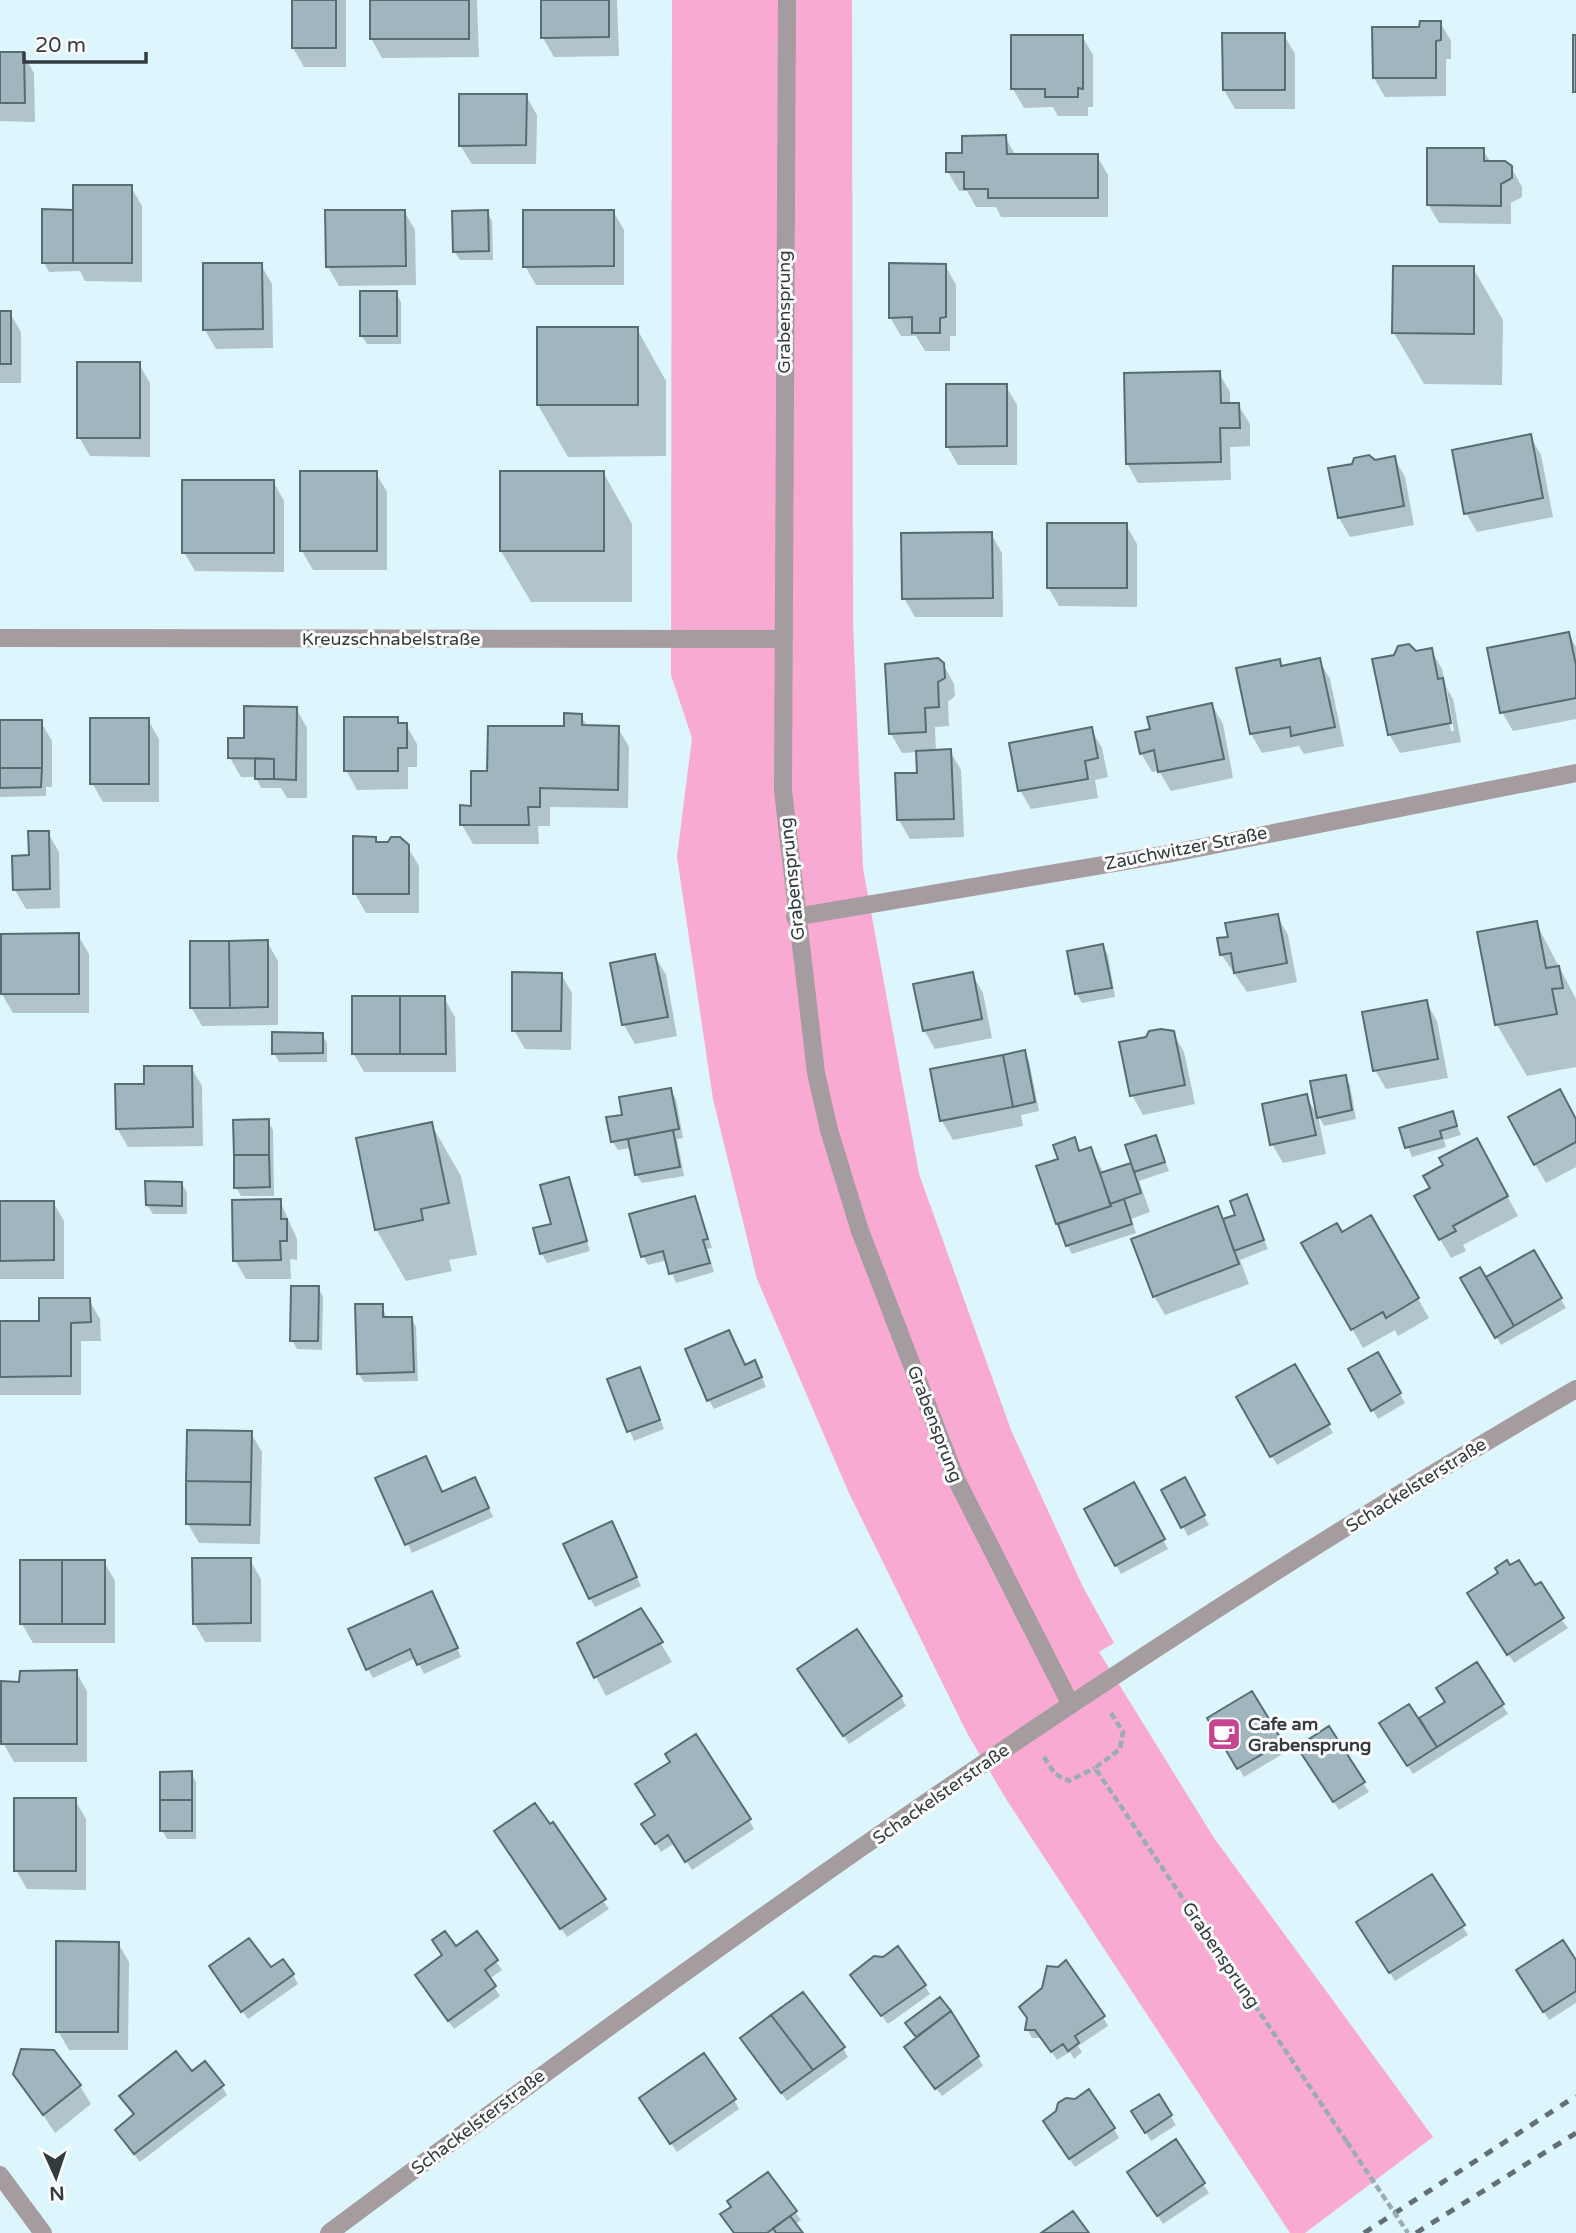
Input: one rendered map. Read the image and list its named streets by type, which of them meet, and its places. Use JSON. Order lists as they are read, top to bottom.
{
  "streets": {
    "street": [
      "Grabensprung",
      "Kreuzschnabelstraße",
      "Zauchwitzer Straße",
      "Schackelsterstraße"
    ]
  },
  "crossings": [
    ["Grabensprung", "Kreuzschnabelstraße"],
    ["Grabensprung", "Zauchwitzer Straße"],
    ["Grabensprung", "Schackelsterstraße"]
  ],
  "places": {
    "cafe": ["Cafe am Grabensprung"]
  },
  "scale_bar": "20 m",
  "north": "bottom"
}
